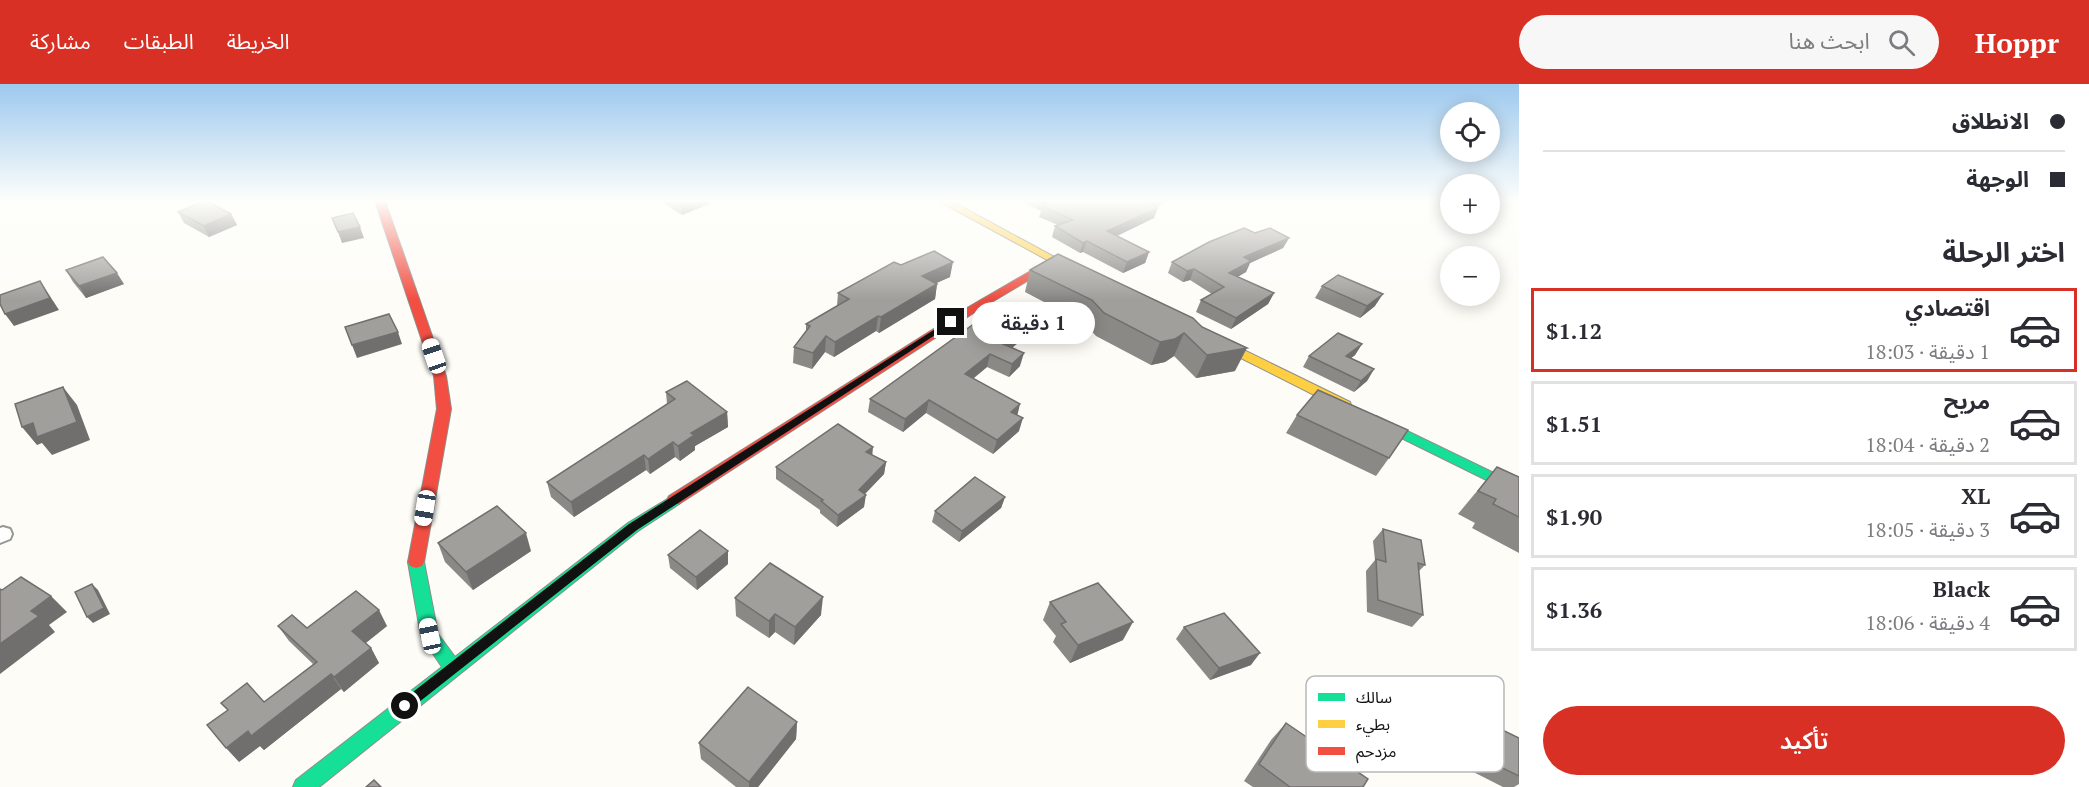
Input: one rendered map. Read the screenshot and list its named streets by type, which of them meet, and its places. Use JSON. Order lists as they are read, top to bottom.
{
  "legend": ["سالك", "بطيء", "مزدحم"],
  "page": {
    "header": "Hoppr",
    "search": "ابحث هنا",
    "nav": ["الخريطة", "الطبقات", "مشاركة"],
    "banner": ["الانطلاق", "الوجهة"],
    "map_buttons": ["+", "−"],
    "heading": "اختر الرحلة",
    "list": [
      {
        "name": "اقتصادي",
        "note": "1 دقيقة · 18:03",
        "value": "$1.12"
      },
      {
        "name": "مريح",
        "note": "2 دقيقة · 18:04",
        "value": "$1.51"
      },
      {
        "name": "XL",
        "note": "3 دقيقة · 18:05",
        "value": "$1.90"
      },
      {
        "name": "Black",
        "note": "4 دقيقة · 18:06",
        "value": "$1.36"
      }
    ],
    "bubble": "1 دقيقة",
    "buttons": "تأكيد"
  }
}
